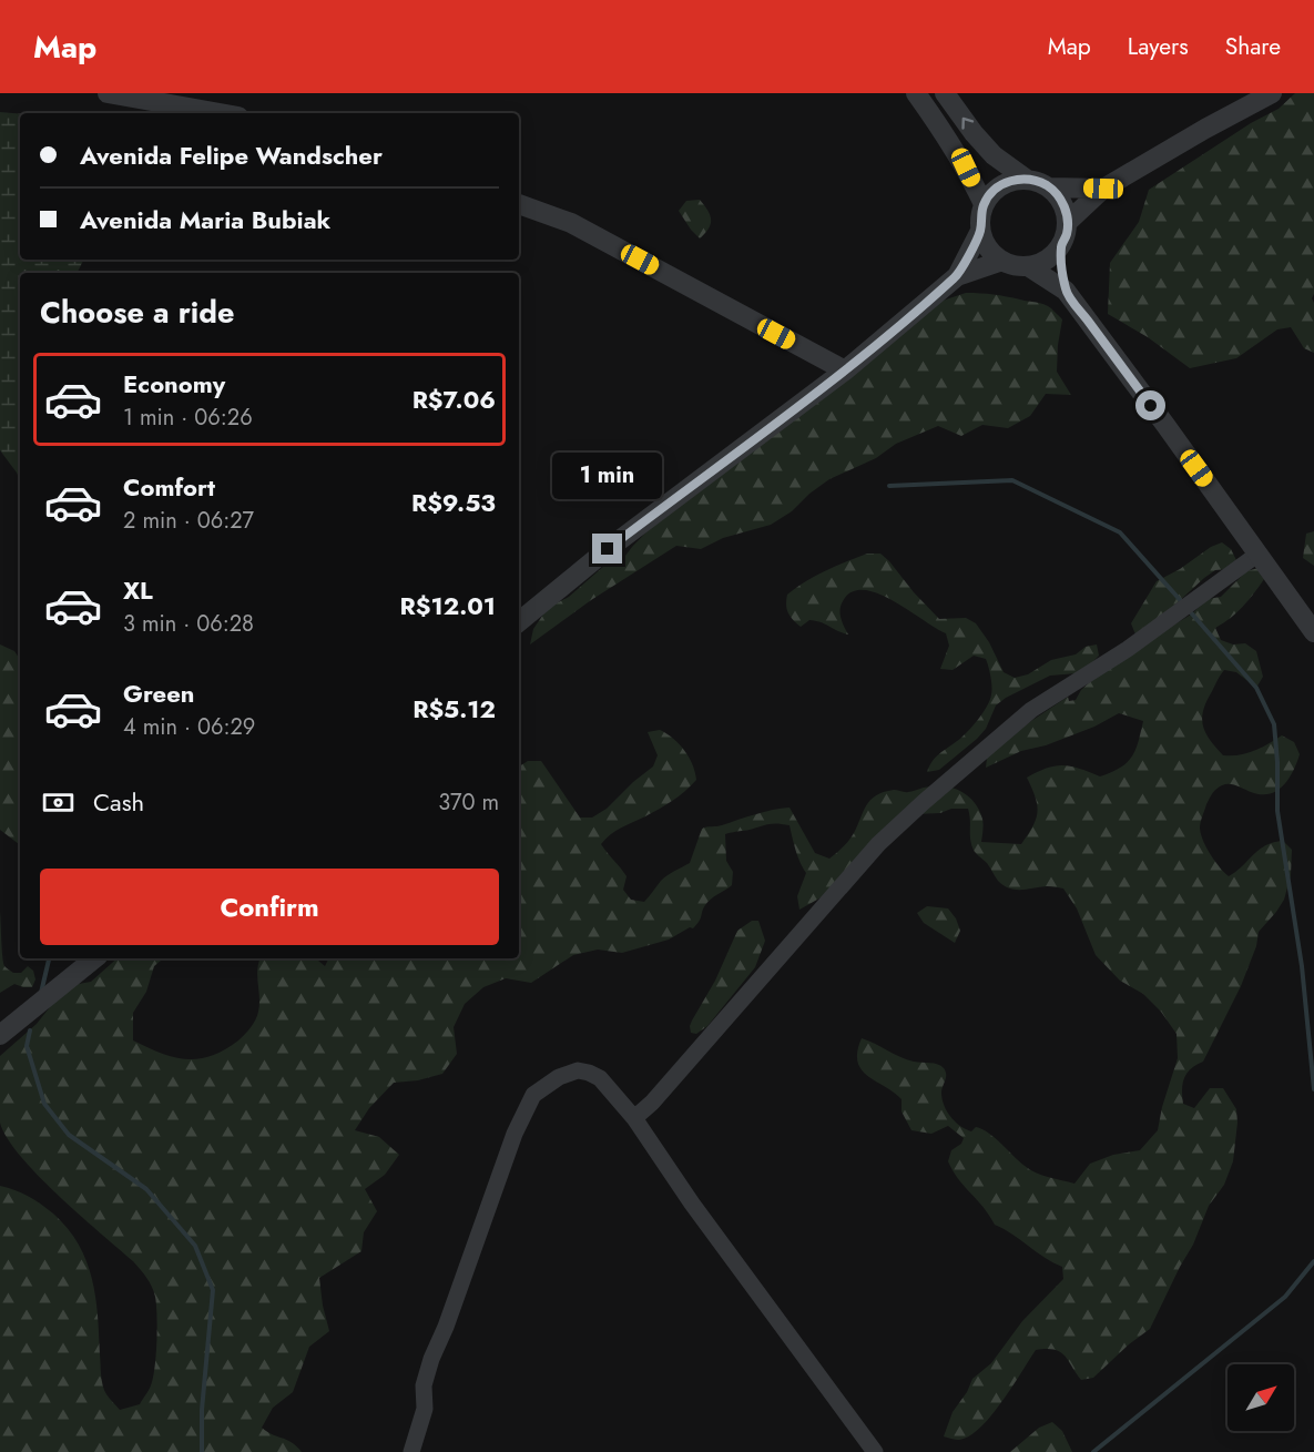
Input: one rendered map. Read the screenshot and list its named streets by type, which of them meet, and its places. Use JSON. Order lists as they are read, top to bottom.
{
  "north": "top right",
  "page": {
    "header": "Map",
    "nav": ["Map", "Layers", "Share"],
    "banner": ["Avenida Felipe Wandscher", "Avenida Maria Bubiak"],
    "heading": "Choose a ride",
    "list": [
      {
        "name": "Economy",
        "note": "1 min · 06:26",
        "value": "R$7.06"
      },
      {
        "name": "Comfort",
        "note": "2 min · 06:27",
        "value": "R$9.53"
      },
      {
        "name": "XL",
        "note": "3 min · 06:28",
        "value": "R$12.01"
      },
      {
        "name": "Green",
        "note": "4 min · 06:29",
        "value": "R$5.12"
      }
    ],
    "bubble": "1 min",
    "pay": ["Cash", "370 m"],
    "buttons": "Confirm"
  }
}
